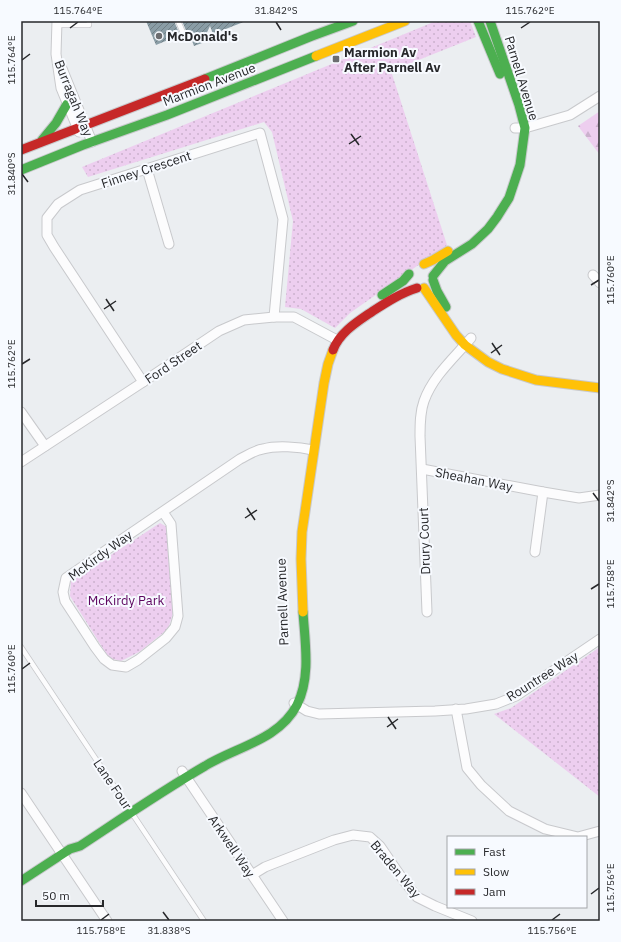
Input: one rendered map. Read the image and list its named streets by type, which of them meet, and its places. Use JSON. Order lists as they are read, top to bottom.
{
  "streets": {
    "main road": ["Parnell Avenue", "Marmion Avenue"],
    "street": [
      "Burragah Way",
      "Finney Crescent",
      "Ford Street",
      "Sheahan Way",
      "Drury Court",
      "McKirdy Way",
      "Rountree Way",
      "Arkwell Way",
      "Braden Way"
    ],
    "lane": ["Lane Four"]
  },
  "crossings": [
    ["Parnell Avenue", "Ford Street"],
    ["Parnell Avenue", "McKirdy Way"],
    ["Parnell Avenue", "Rountree Way"],
    ["Parnell Avenue", "Lane Four"],
    ["Parnell Avenue", "Arkwell Way"],
    ["Marmion Avenue", "Burragah Way"],
    ["Finney Crescent", "Ford Street"],
    ["Sheahan Way", "Drury Court"],
    ["Arkwell Way", "Braden Way"]
  ],
  "parks": ["McKirdy Park"],
  "places": {
    "other": ["McDonald's"],
    "transit": ["Marmion Av After Parnell Av"]
  },
  "legend": ["Fast", "Slow", "Jam"],
  "scale_bar": "50 m",
  "coordinates": [
    "115.764°E",
    "31.842°S",
    "115.762°E",
    "31.840°S",
    "115.760°E",
    "115.758°E",
    "115.756°E",
    "31.838°S"
  ]
}
